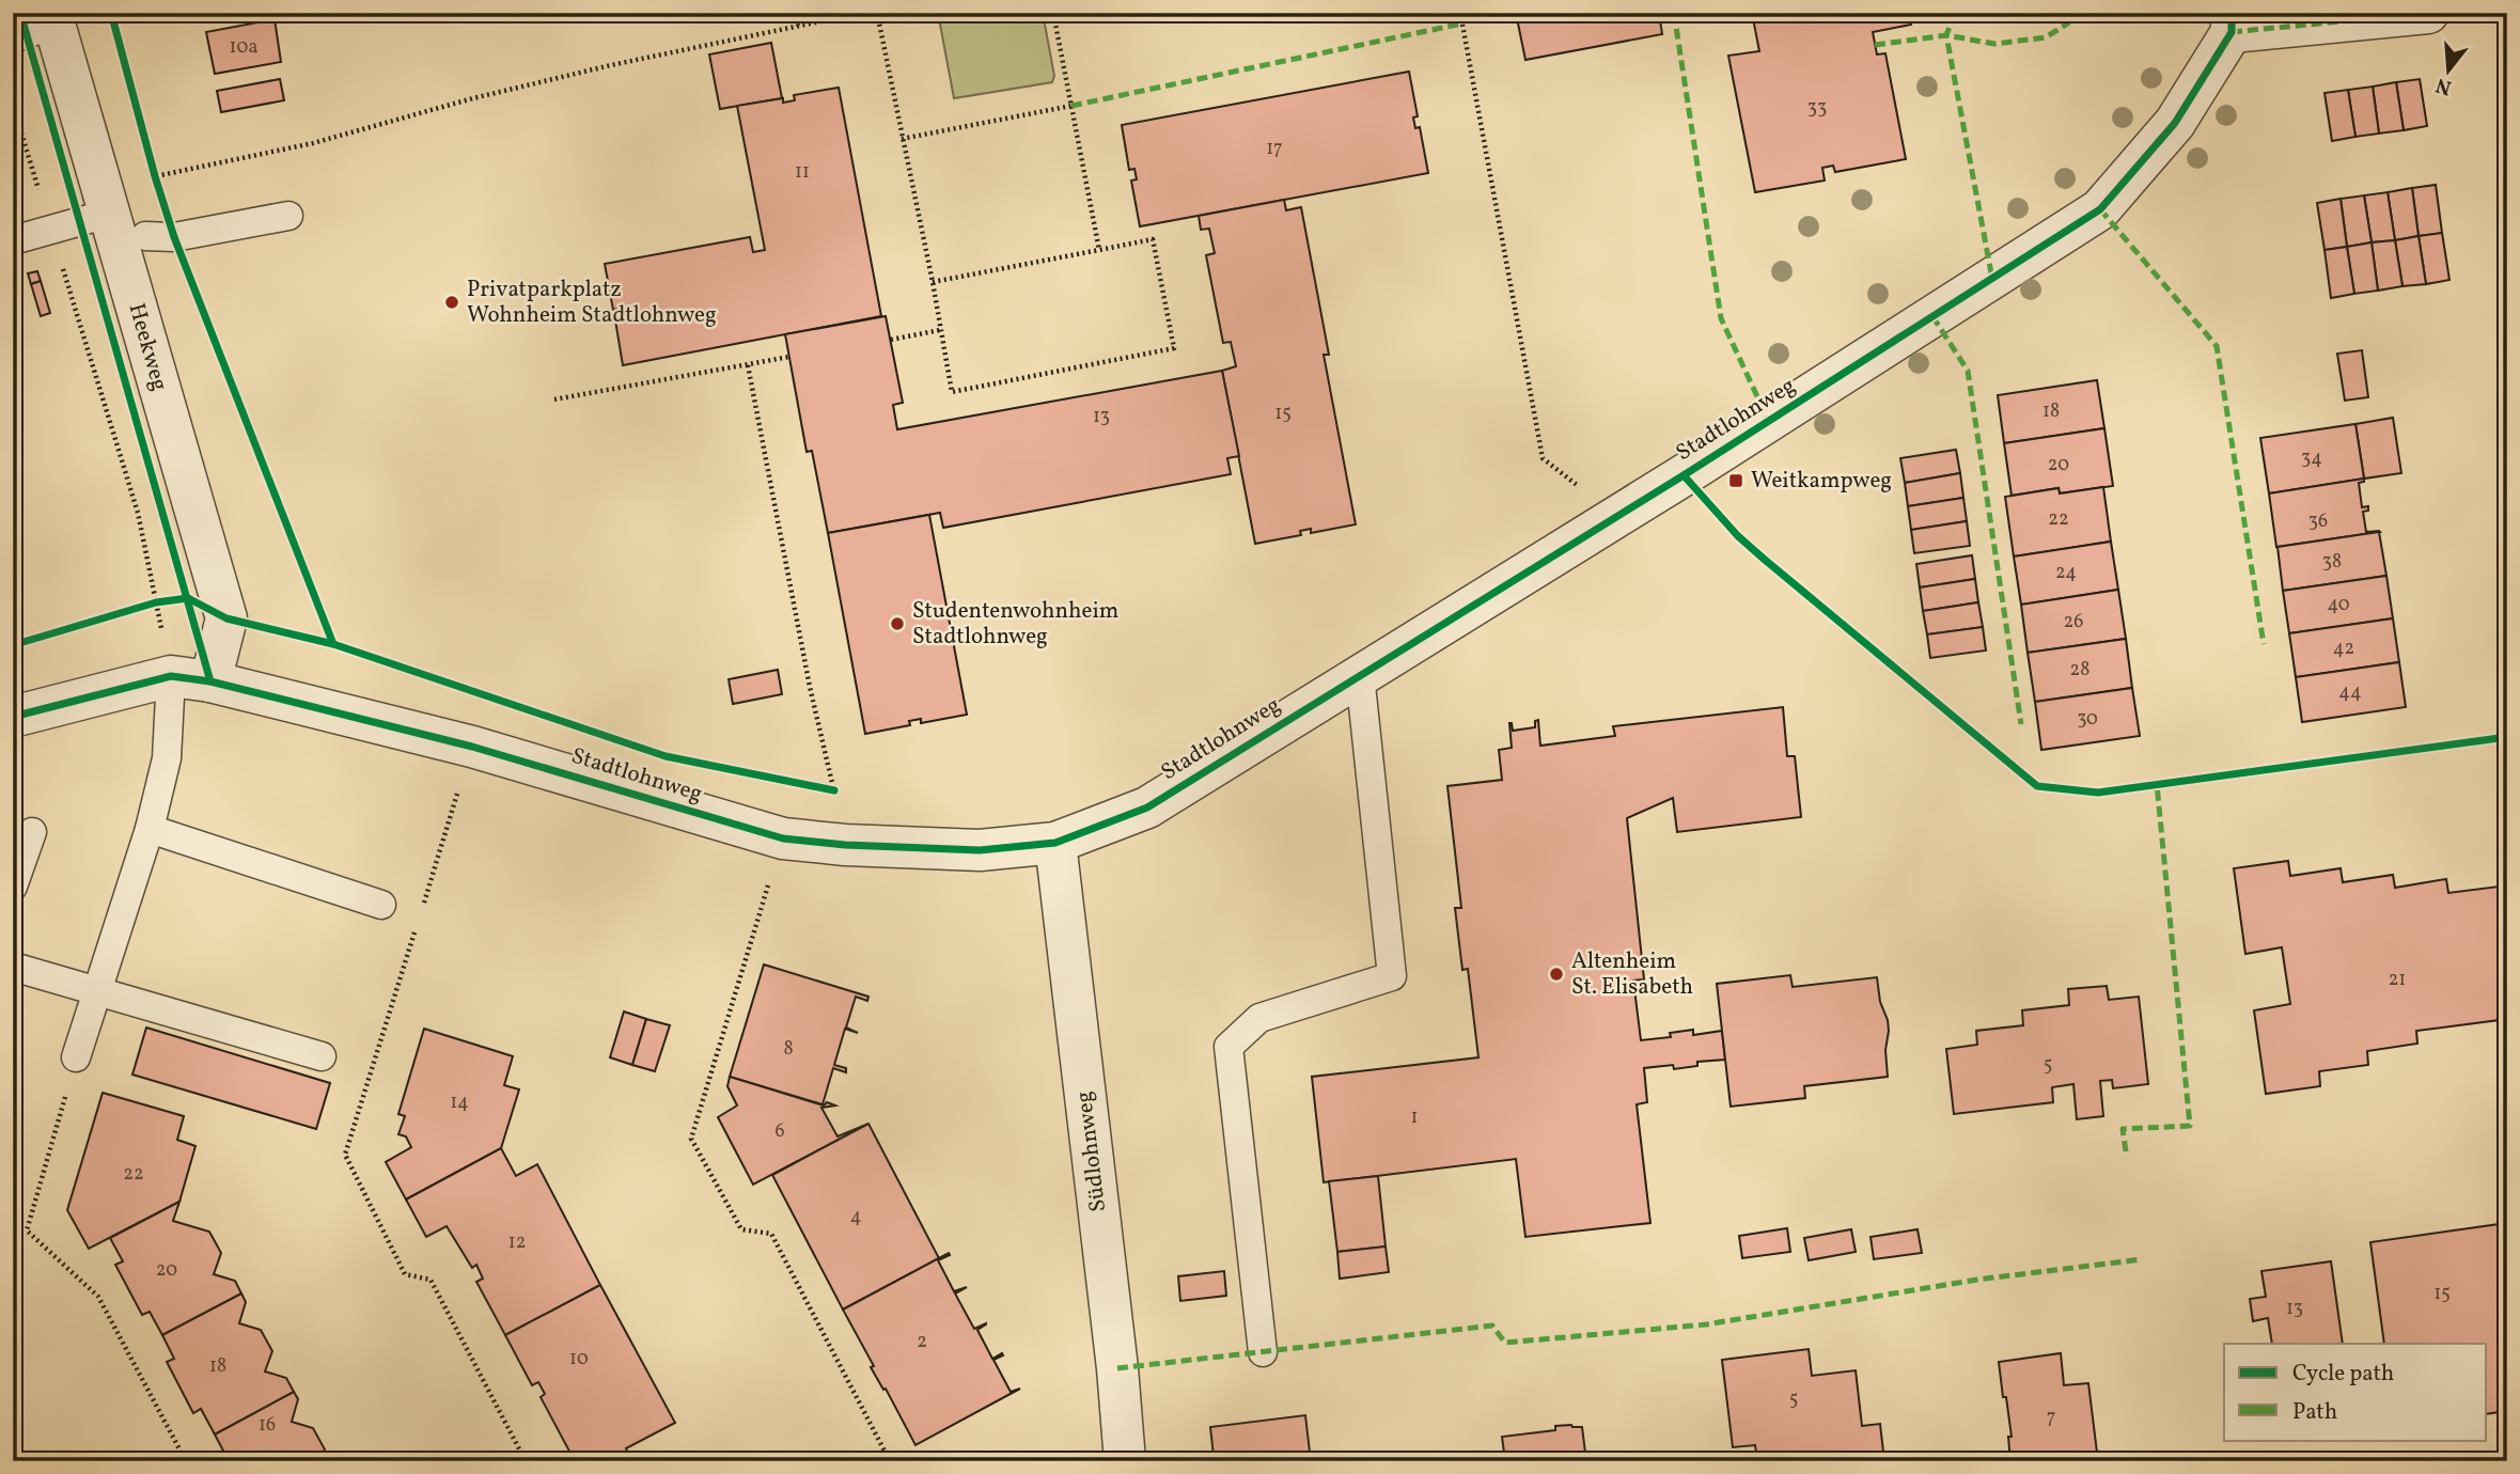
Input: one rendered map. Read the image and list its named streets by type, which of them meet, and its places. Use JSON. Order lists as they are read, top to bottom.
{
  "streets": {
    "street": ["Heekweg", "Stadtlohnweg", "Südlohnweg"]
  },
  "crossings": [
    ["Heekweg", "Stadtlohnweg"],
    ["Stadtlohnweg", "Südlohnweg"]
  ],
  "places": {
    "other": ["Privatparkplatz Wohnheim Stadtlohnweg", "Studentenwohnheim Stadtlohnweg", "Altenheim St. Elisabeth"],
    "transit": ["Weitkampweg"]
  },
  "house_numbers": [
    "10a",
    "33",
    "17",
    "11",
    "18",
    "15",
    "13",
    "34",
    "20",
    "22",
    "36",
    "38",
    "24",
    "40",
    "26",
    "42",
    "28",
    "44",
    "30",
    "21",
    "8",
    "5",
    "14",
    "1",
    "6",
    "22",
    "4",
    "12",
    "20",
    "15",
    "13",
    "2",
    "10",
    "18",
    "5",
    "7",
    "16"
  ],
  "legend": ["Cycle path", "Path"],
  "north": "bottom"
}
